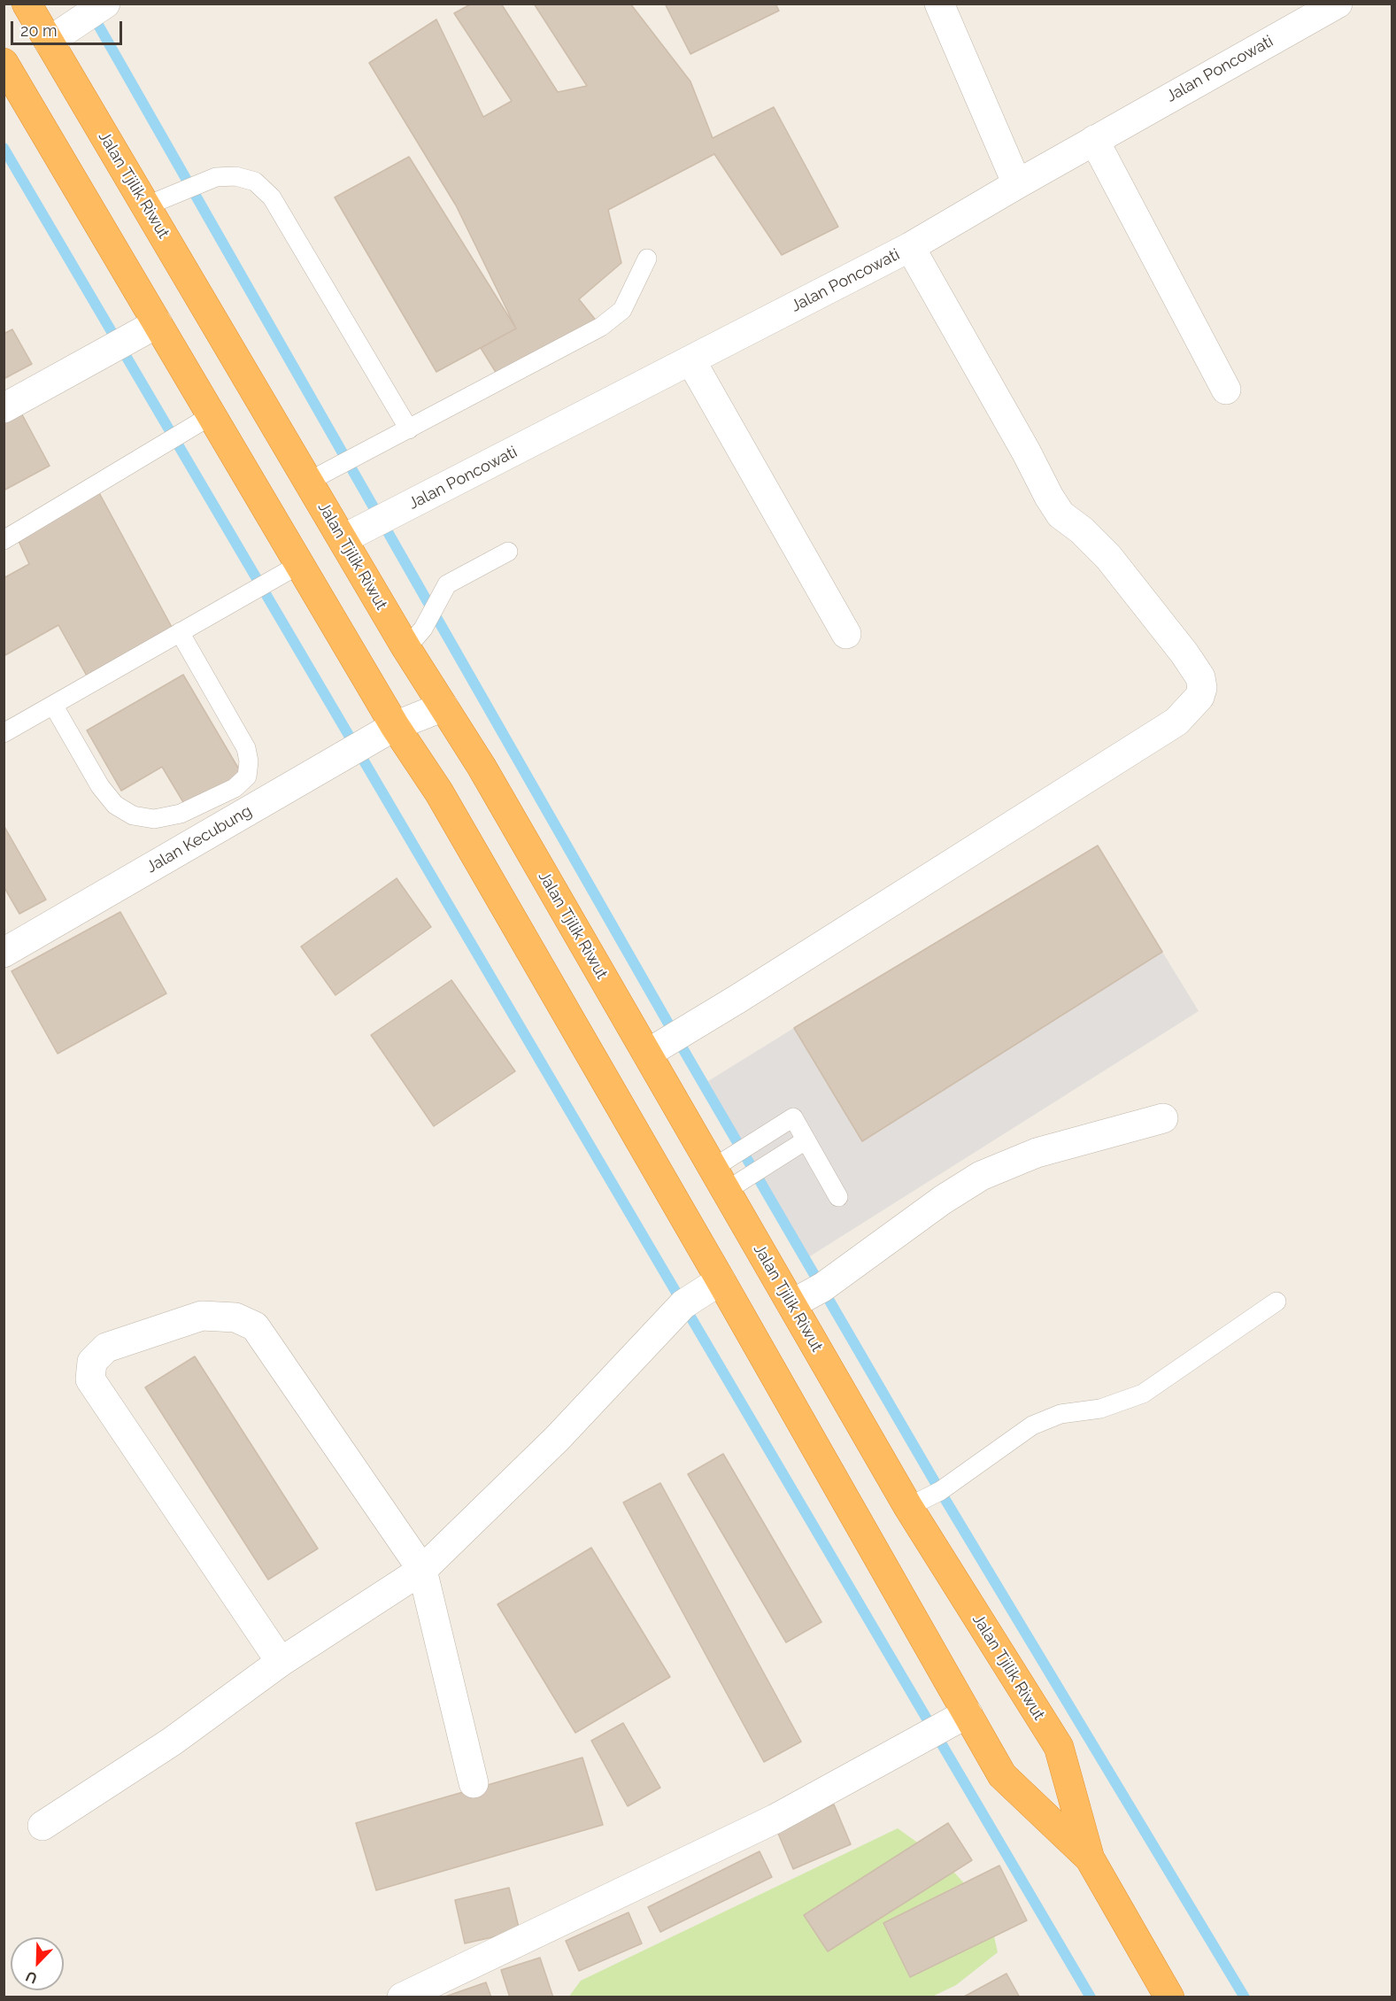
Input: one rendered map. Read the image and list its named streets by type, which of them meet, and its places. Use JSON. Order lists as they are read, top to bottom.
{
  "streets": {
    "highway": ["Jalan Tjilik Riwut"],
    "street": ["Jalan Poncowati", "Jalan Kecubung"]
  },
  "crossings": [
    ["Jalan Poncowati", "Jalan Tjilik Riwut"],
    ["Jalan Tjilik Riwut", "Jalan Kecubung"]
  ],
  "scale_bar": "20 m",
  "north": "bottom left"
}
